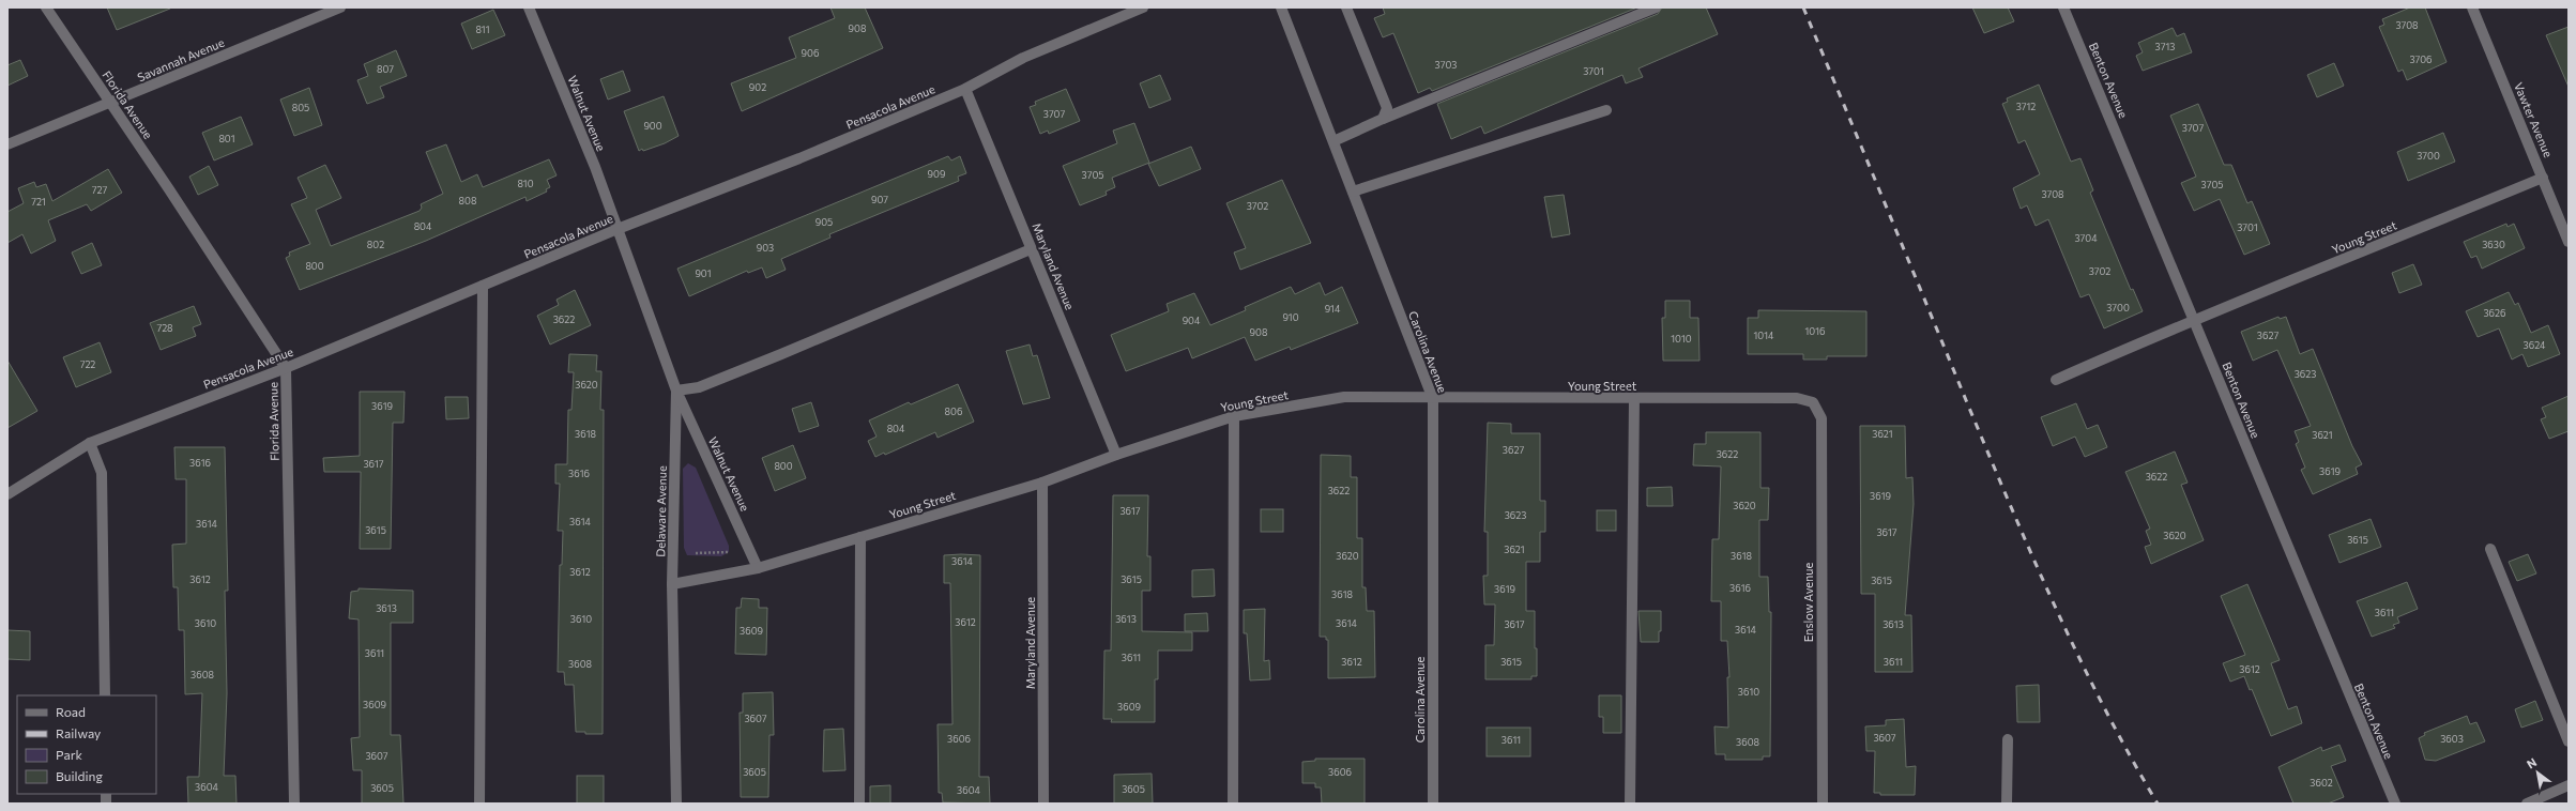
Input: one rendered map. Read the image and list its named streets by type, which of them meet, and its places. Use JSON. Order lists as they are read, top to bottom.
{
  "streets": {
    "street": [
      "Savannah Avenue",
      "Benton Avenue",
      "Florida Avenue",
      "Pensacola Avenue",
      "Walnut Avenue",
      "Vawter Avenue",
      "Young Street",
      "Maryland Avenue",
      "Carolina Avenue",
      "Delaware Avenue",
      "Enslow Avenue"
    ]
  },
  "crossings": [
    ["Savannah Avenue", "Florida Avenue"],
    ["Benton Avenue", "Young Street"],
    ["Florida Avenue", "Pensacola Avenue"],
    ["Pensacola Avenue", "Walnut Avenue"],
    ["Pensacola Avenue", "Maryland Avenue"],
    ["Pensacola Avenue", "Delaware Avenue"],
    ["Walnut Avenue", "Young Street"],
    ["Walnut Avenue", "Delaware Avenue"],
    ["Vawter Avenue", "Young Street"],
    ["Young Street", "Maryland Avenue"],
    ["Young Street", "Carolina Avenue"],
    ["Young Street", "Delaware Avenue"],
    ["Young Street", "Enslow Avenue"]
  ],
  "house_numbers": [
    "3708",
    "908",
    "811",
    "3713",
    "906",
    "3706",
    "3703",
    "807",
    "3701",
    "902",
    "3712",
    "805",
    "3707",
    "900",
    "3707",
    "801",
    "3700",
    "909",
    "3705",
    "810",
    "3705",
    "727",
    "3708",
    "907",
    "808",
    "721",
    "3702",
    "905",
    "804",
    "3701",
    "3704",
    "802",
    "3630",
    "903",
    "800",
    "3702",
    "901",
    "3700",
    "914",
    "3626",
    "910",
    "3622",
    "904",
    "728",
    "1016",
    "908",
    "1014",
    "3627",
    "1010",
    "3624",
    "722",
    "3623",
    "3620",
    "3619",
    "806",
    "804",
    "3618",
    "3621",
    "3621",
    "3627",
    "3622",
    "3616",
    "3617",
    "800",
    "3619",
    "3616",
    "3622",
    "3622",
    "3619",
    "3620",
    "3617",
    "3623",
    "3614",
    "3614",
    "3615",
    "3617",
    "3620",
    "3615",
    "3621",
    "3620",
    "3618",
    "3614",
    "3612",
    "3612",
    "3615",
    "3615",
    "3616",
    "3619",
    "3618",
    "3613",
    "3611",
    "3610",
    "3613",
    "3612",
    "3610",
    "3614",
    "3617",
    "3613",
    "3614",
    "3609",
    "3611",
    "3611",
    "3612",
    "3615",
    "3611",
    "3608",
    "3612",
    "3608",
    "3610",
    "3609",
    "3609",
    "3607",
    "3607",
    "3606",
    "3603",
    "3611",
    "3608",
    "3607",
    "3605",
    "3606",
    "3602",
    "3604",
    "3605",
    "3605",
    "3604"
  ],
  "legend": [
    "Road",
    "Railway",
    "Park",
    "Building"
  ],
  "north": "top left"
}
